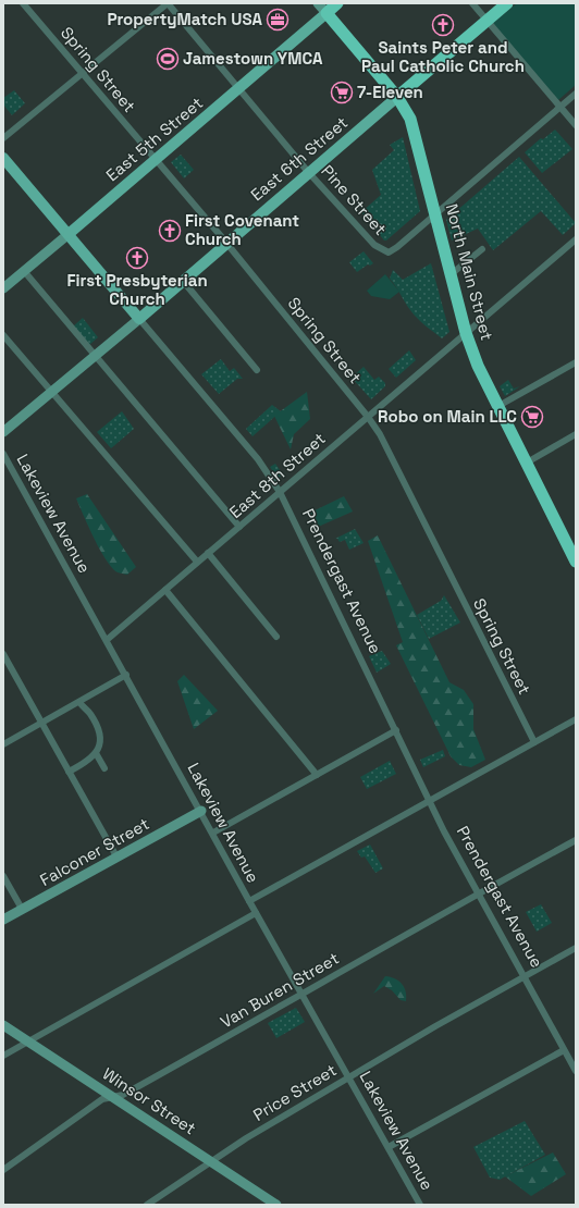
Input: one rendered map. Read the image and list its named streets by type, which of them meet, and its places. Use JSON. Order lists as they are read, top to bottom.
{
  "streets": {
    "highway": ["North Main Street"],
    "main road": ["East 5th Street", "East 6th Street", "Prendergast Avenue"],
    "street": [
      "Spring Street",
      "Pine Street",
      "East 8th Street",
      "Lakeview Avenue",
      "Falconer Street",
      "Van Buren Street",
      "Price Street",
      "Winsor Street"
    ]
  },
  "crossings": [
    ["Spring Street", "East 5th Street"],
    ["Spring Street", "East 6th Street"],
    ["Spring Street", "East 8th Street"],
    ["East 5th Street", "Pine Street"],
    ["East 5th Street", "North Main Street"],
    ["East 5th Street", "Prendergast Avenue"],
    ["East 6th Street", "Pine Street"],
    ["East 6th Street", "North Main Street"],
    ["East 6th Street", "Prendergast Avenue"],
    ["Pine Street", "North Main Street"],
    ["North Main Street", "East 8th Street"],
    ["East 8th Street", "Lakeview Avenue"],
    ["East 8th Street", "Prendergast Avenue"],
    ["Lakeview Avenue", "Falconer Street"],
    ["Lakeview Avenue", "Van Buren Street"],
    ["Lakeview Avenue", "Price Street"],
    ["Prendergast Avenue", "Van Buren Street"],
    ["Prendergast Avenue", "Price Street"],
    ["Van Buren Street", "Winsor Street"],
    ["Price Street", "Winsor Street"]
  ],
  "places": {
    "office": ["PropertyMatch USA"],
    "church": ["Saints Peter and Paul Catholic Church", "First Covenant Church", "First Presbyterian Church"],
    "sports": ["Jamestown YMCA"],
    "supermarket": ["7-Eleven", "Robo on Main LLC"]
  }
}
